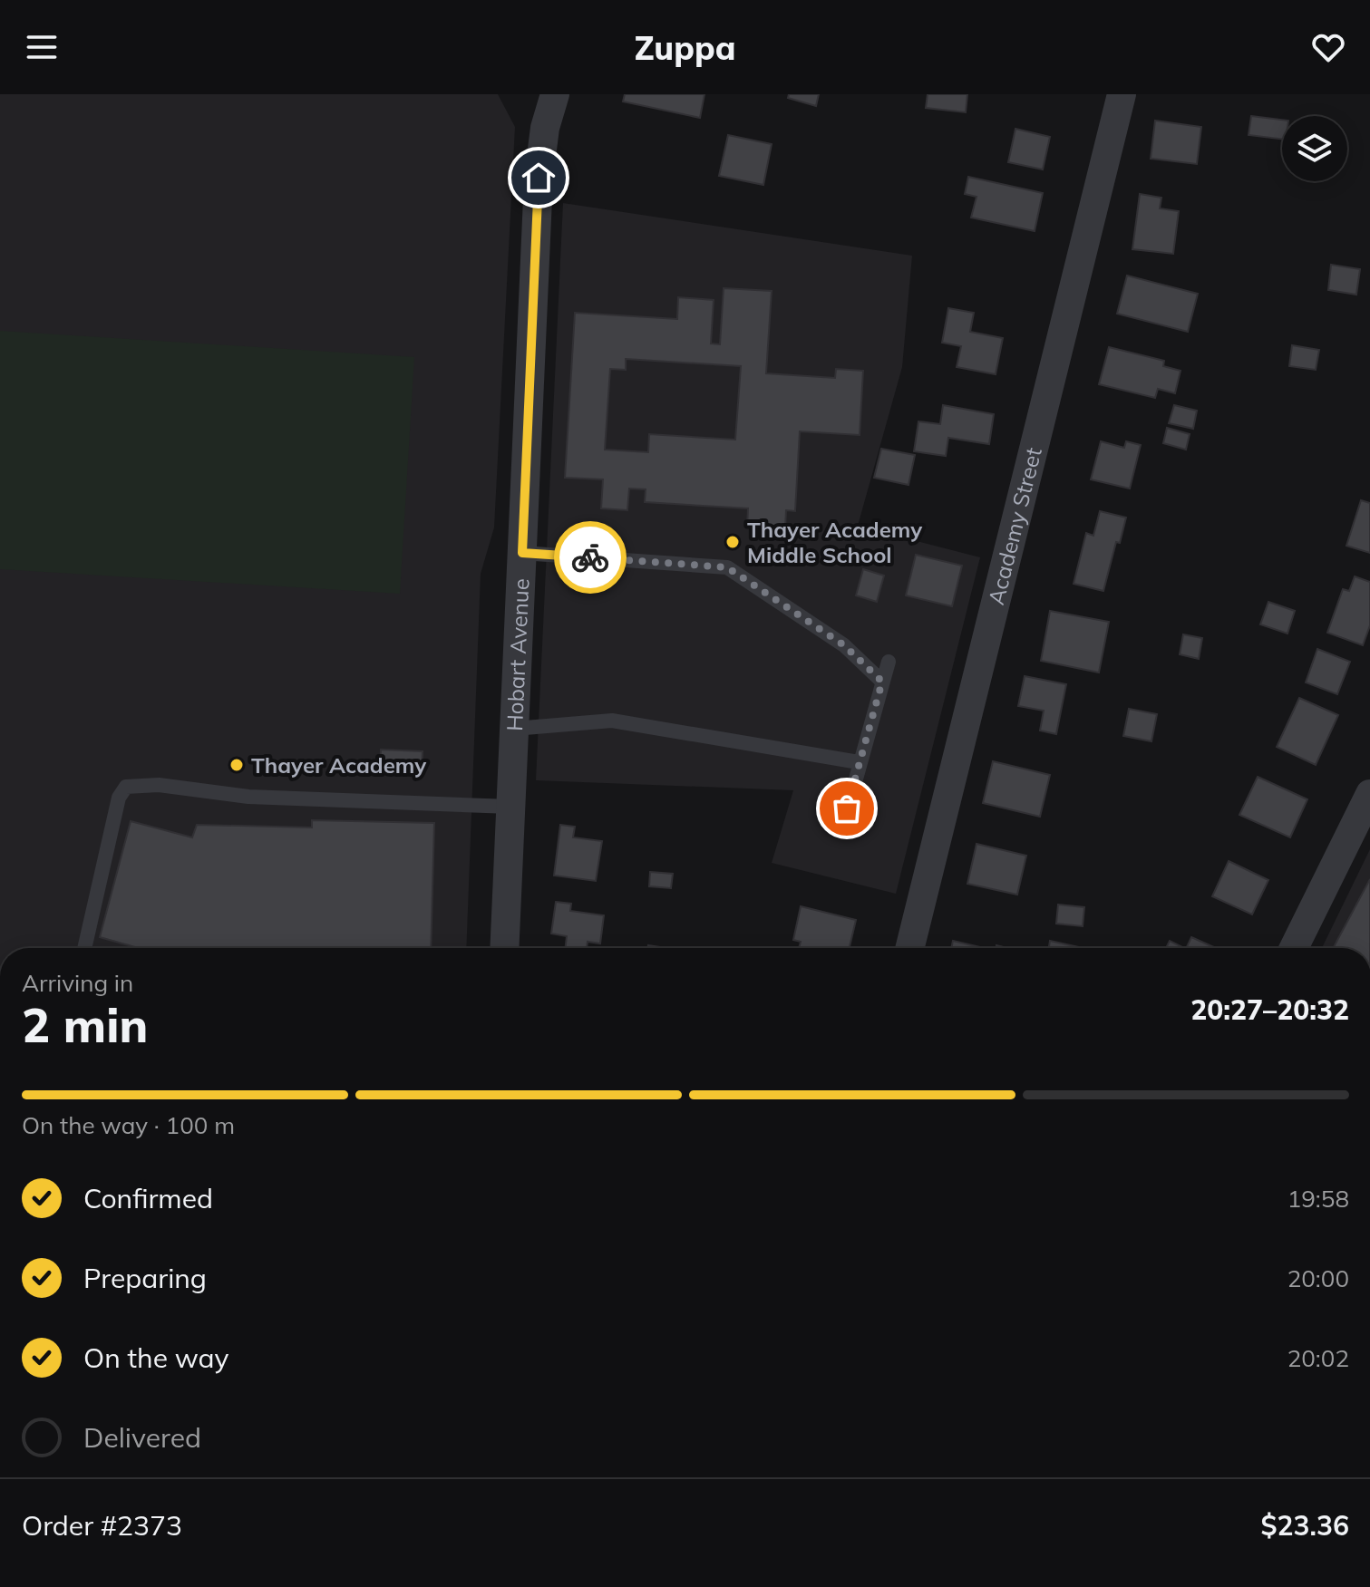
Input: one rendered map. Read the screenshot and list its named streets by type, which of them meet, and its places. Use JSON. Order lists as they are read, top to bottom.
{
  "streets": {
    "street": ["Academy Street", "Hobart Avenue"]
  },
  "places": ["Thayer Academy Middle School", "Thayer Academy"],
  "page": {
    "header": "Zuppa",
    "heading": ["2 min", "Arriving in", "20:27–20:32"],
    "panel": ["Order #2373", "$23.36"],
    "bar": "On the way · 100 m",
    "list": [
      ["Confirmed", "19:58"],
      ["Preparing", "20:00"],
      ["On the way", "20:02"],
      "Delivered"
    ]
  }
}
